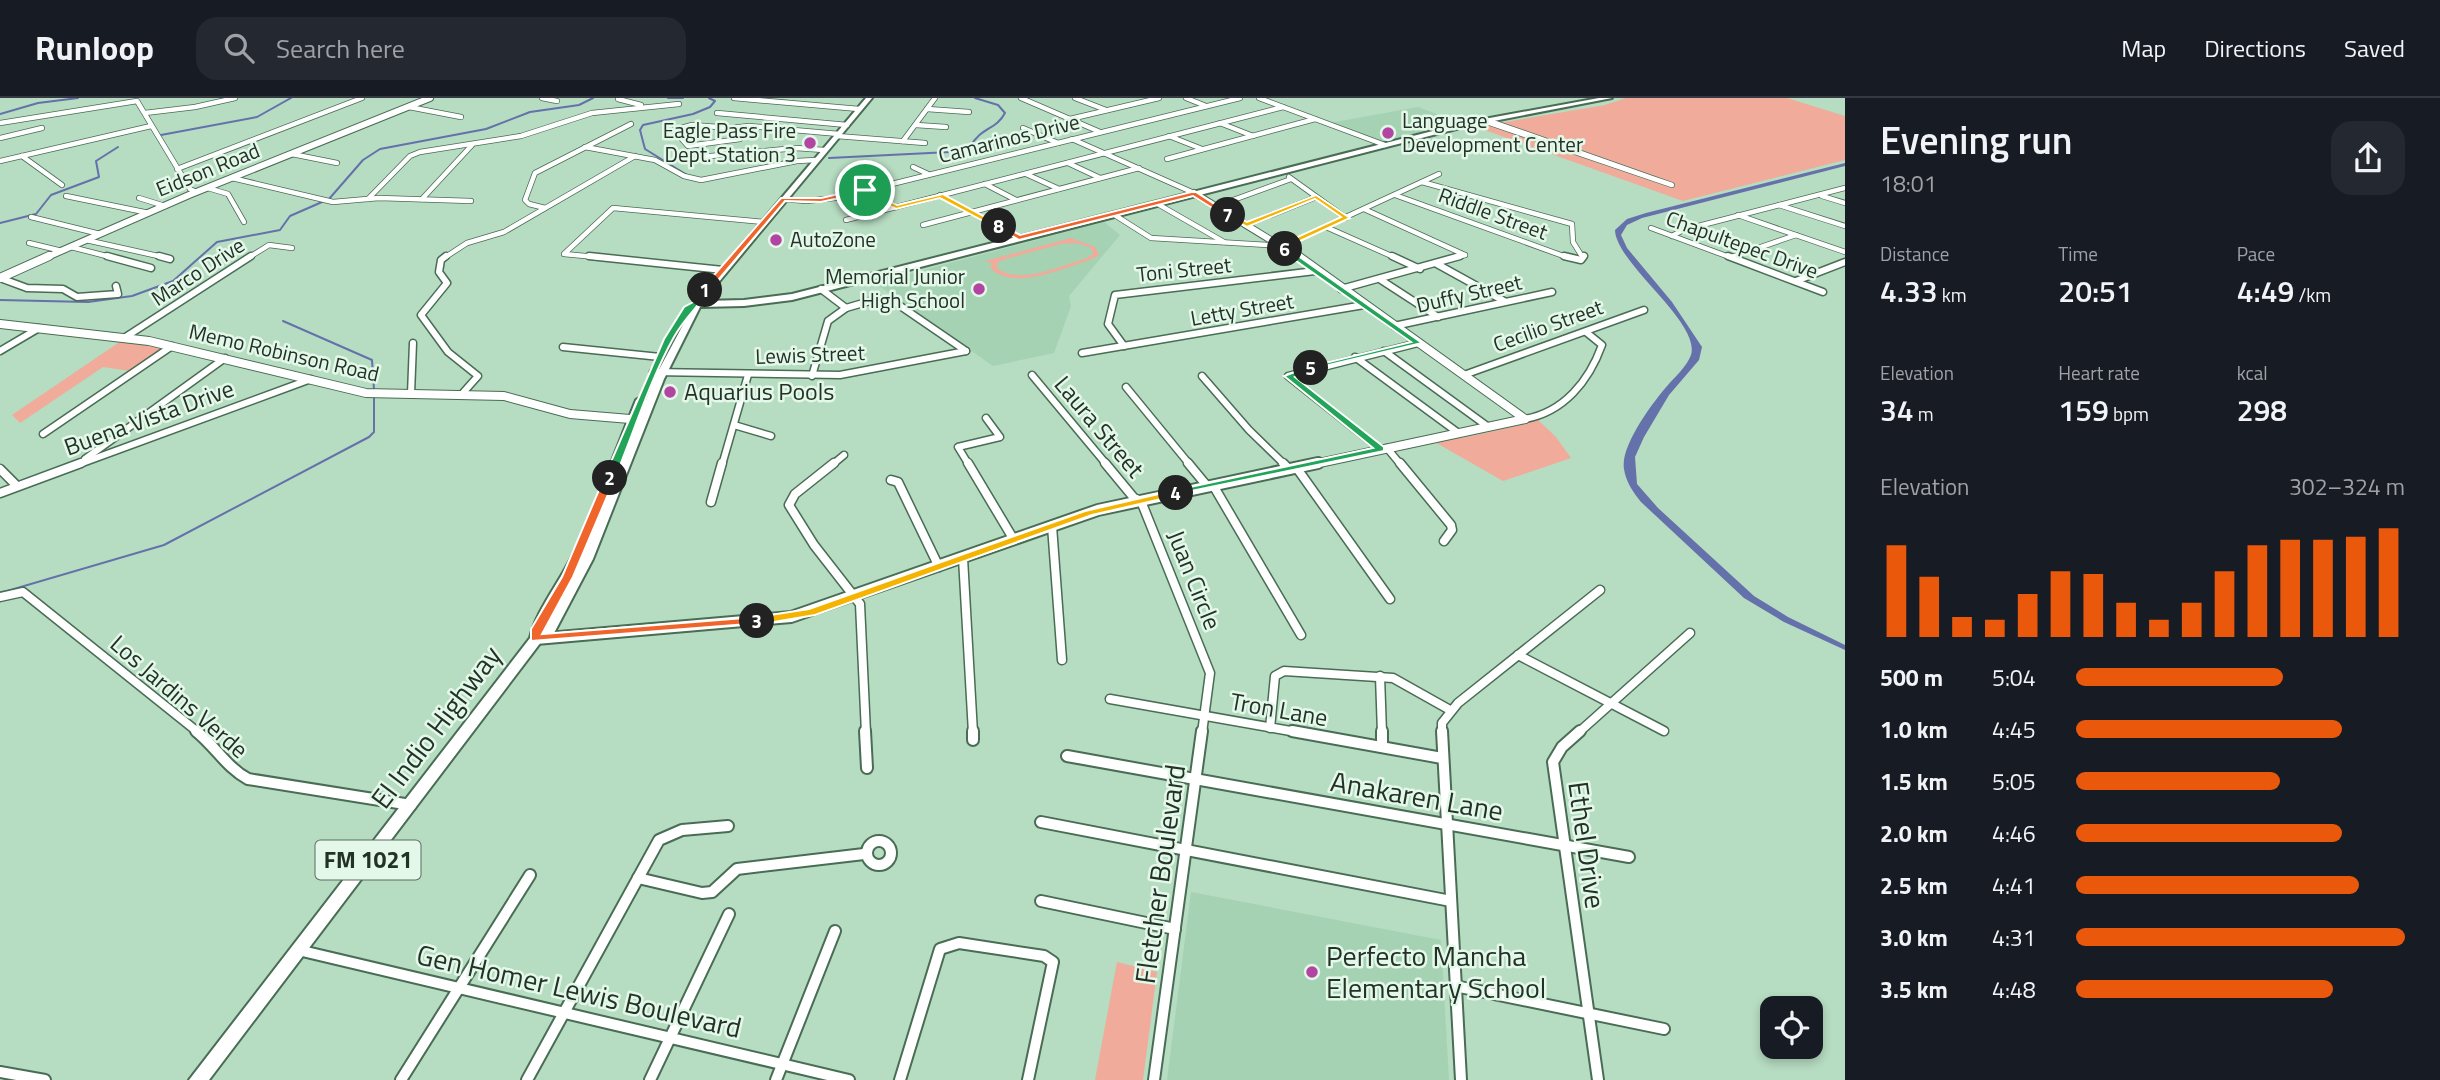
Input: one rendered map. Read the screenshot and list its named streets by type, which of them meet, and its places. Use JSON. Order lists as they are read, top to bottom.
{
  "streets": {
    "main road": ["El Indio Highway", "FM 1021"],
    "street": [
      "Camarinos Drive",
      "Eidson Road",
      "Riddle Street",
      "Chapultepec Drive",
      "Toni Street",
      "Marco Drive",
      "Duffy Street",
      "Letty Street",
      "Cecilio Street",
      "Memo Robinson Road",
      "Lewis Street",
      "Buena Vista Drive",
      "Laura Street",
      "Juan Circle",
      "Los Jardins Verde",
      "Tron Lane",
      "Anakaren Lane",
      "Ethel Drive",
      "Fletcher Boulevard",
      "Gen Homer Lewis Boulevard"
    ]
  },
  "crossings": [
    ["Camarinos Drive", "El Indio Highway"],
    ["Toni Street", "Letty Street"],
    ["Marco Drive", "Memo Robinson Road"],
    ["Memo Robinson Road", "Buena Vista Drive"],
    ["Memo Robinson Road", "El Indio Highway"],
    ["Lewis Street", "El Indio Highway"],
    ["Laura Street", "Juan Circle"],
    ["Juan Circle", "Fletcher Boulevard"],
    ["Los Jardins Verde", "El Indio Highway"],
    ["Tron Lane", "Fletcher Boulevard"],
    ["El Indio Highway", "Gen Homer Lewis Boulevard"],
    ["Anakaren Lane", "Ethel Drive"],
    ["Anakaren Lane", "Fletcher Boulevard"]
  ],
  "places": [
    "Language Development Center",
    "Eagle Pass Fire Dept. Station 3",
    "AutoZone",
    "Memorial Junior High School",
    "Aquarius Pools",
    "Perfecto Mancha Elementary School"
  ],
  "page": {
    "header": "Runloop",
    "search": "Search here",
    "nav": ["Map", "Directions", "Saved"],
    "heading": ["Evening run", "18:01"],
    "pins": [
      "7",
      "8",
      "6",
      "1",
      "5",
      "2",
      "4",
      "3"
    ],
    "stats": [
      ["Distance", "4.33 km"],
      ["Time", "20:51"],
      ["Pace", "4:49 /km"],
      ["Elevation", "34 m"],
      ["Heart rate", "159 bpm"],
      ["kcal", "298"]
    ],
    "chart": ["Elevation", "302–324 m"],
    "list": [
      {
        "name": "500 m",
        "note": "5:04"
      },
      {
        "name": "1.0 km",
        "note": "4:45"
      },
      {
        "name": "1.5 km",
        "note": "5:05"
      },
      {
        "name": "2.0 km",
        "note": "4:46"
      },
      {
        "name": "2.5 km",
        "note": "4:41"
      },
      {
        "name": "3.0 km",
        "note": "4:31"
      },
      {
        "name": "3.5 km",
        "note": "4:48"
      }
    ]
  }
}
